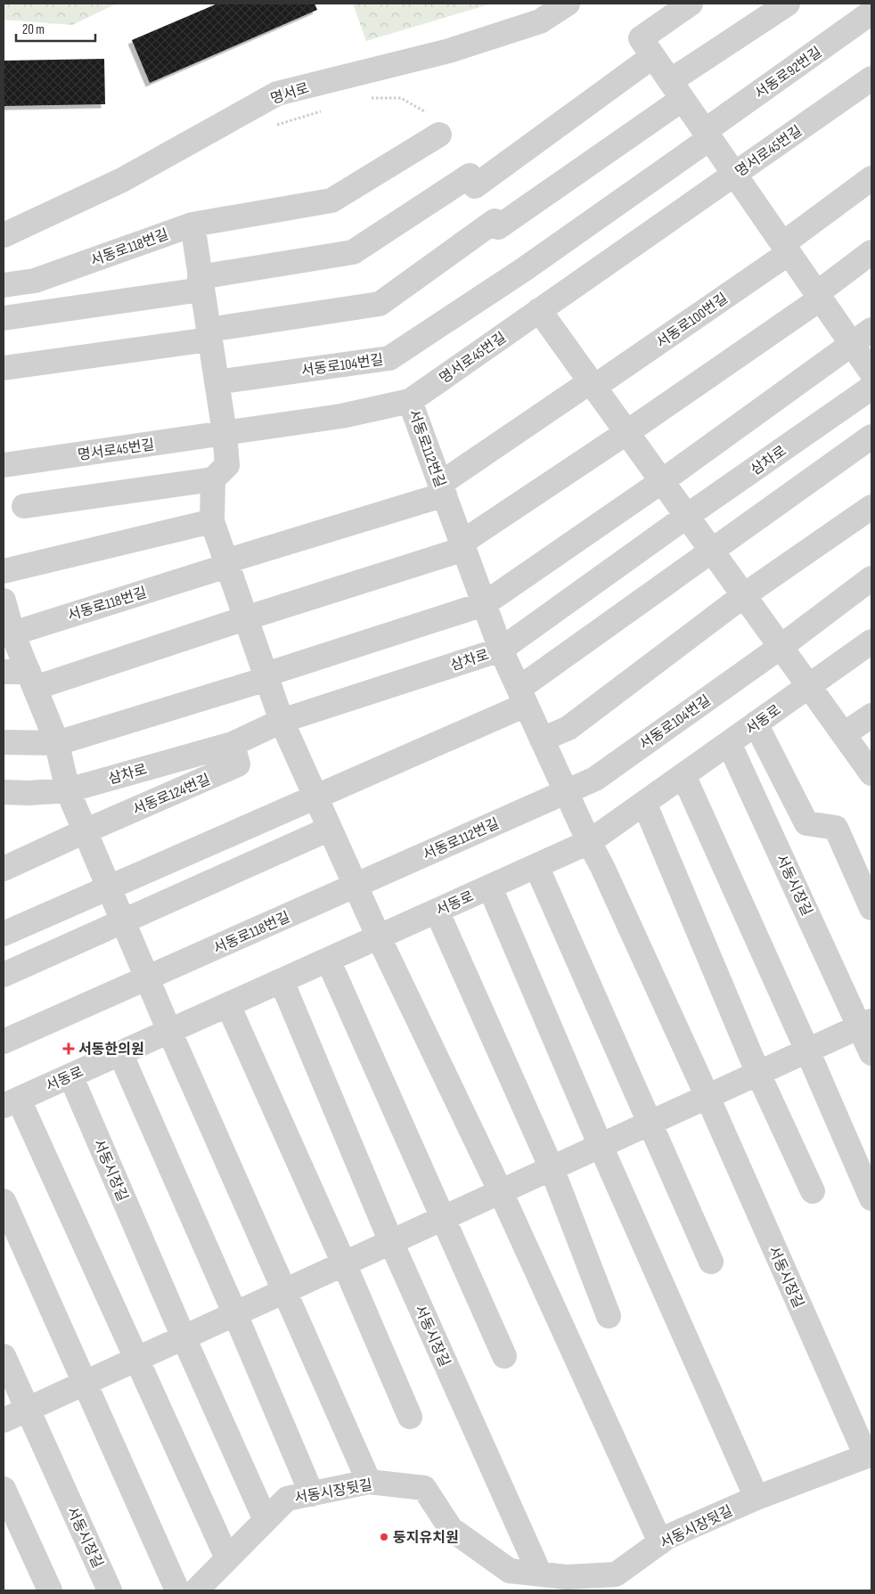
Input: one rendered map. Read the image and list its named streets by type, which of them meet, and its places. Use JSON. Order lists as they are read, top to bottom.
{
  "streets": {
    "street": [
      "서동로92번길",
      "명서로",
      "명서로45번길",
      "서동로118번길",
      "서동로100번길",
      "서동로104번길",
      "서동로112번길",
      "삼차로",
      "서동로",
      "서동로124번길",
      "서동시장길",
      "서동시장뒷길"
    ]
  },
  "crossings": [
    ["서동로92번길", "서동로104번길"],
    ["명서로45번길", "서동로112번길"],
    ["서동로118번길", "서동로112번길"],
    ["서동로104번길", "서동로112번길"],
    ["서동로112번길", "삼차로"],
    ["서동로112번길", "서동로"],
    ["서동로112번길", "서동시장길"],
    ["삼차로", "서동로124번길"],
    ["서동로", "서동시장길"],
    ["서동시장길", "서동시장뒷길"]
  ],
  "places": {
    "health": ["서동한의원"],
    "other": ["둥지유치원"]
  },
  "scale_bar": "20 m"
}
